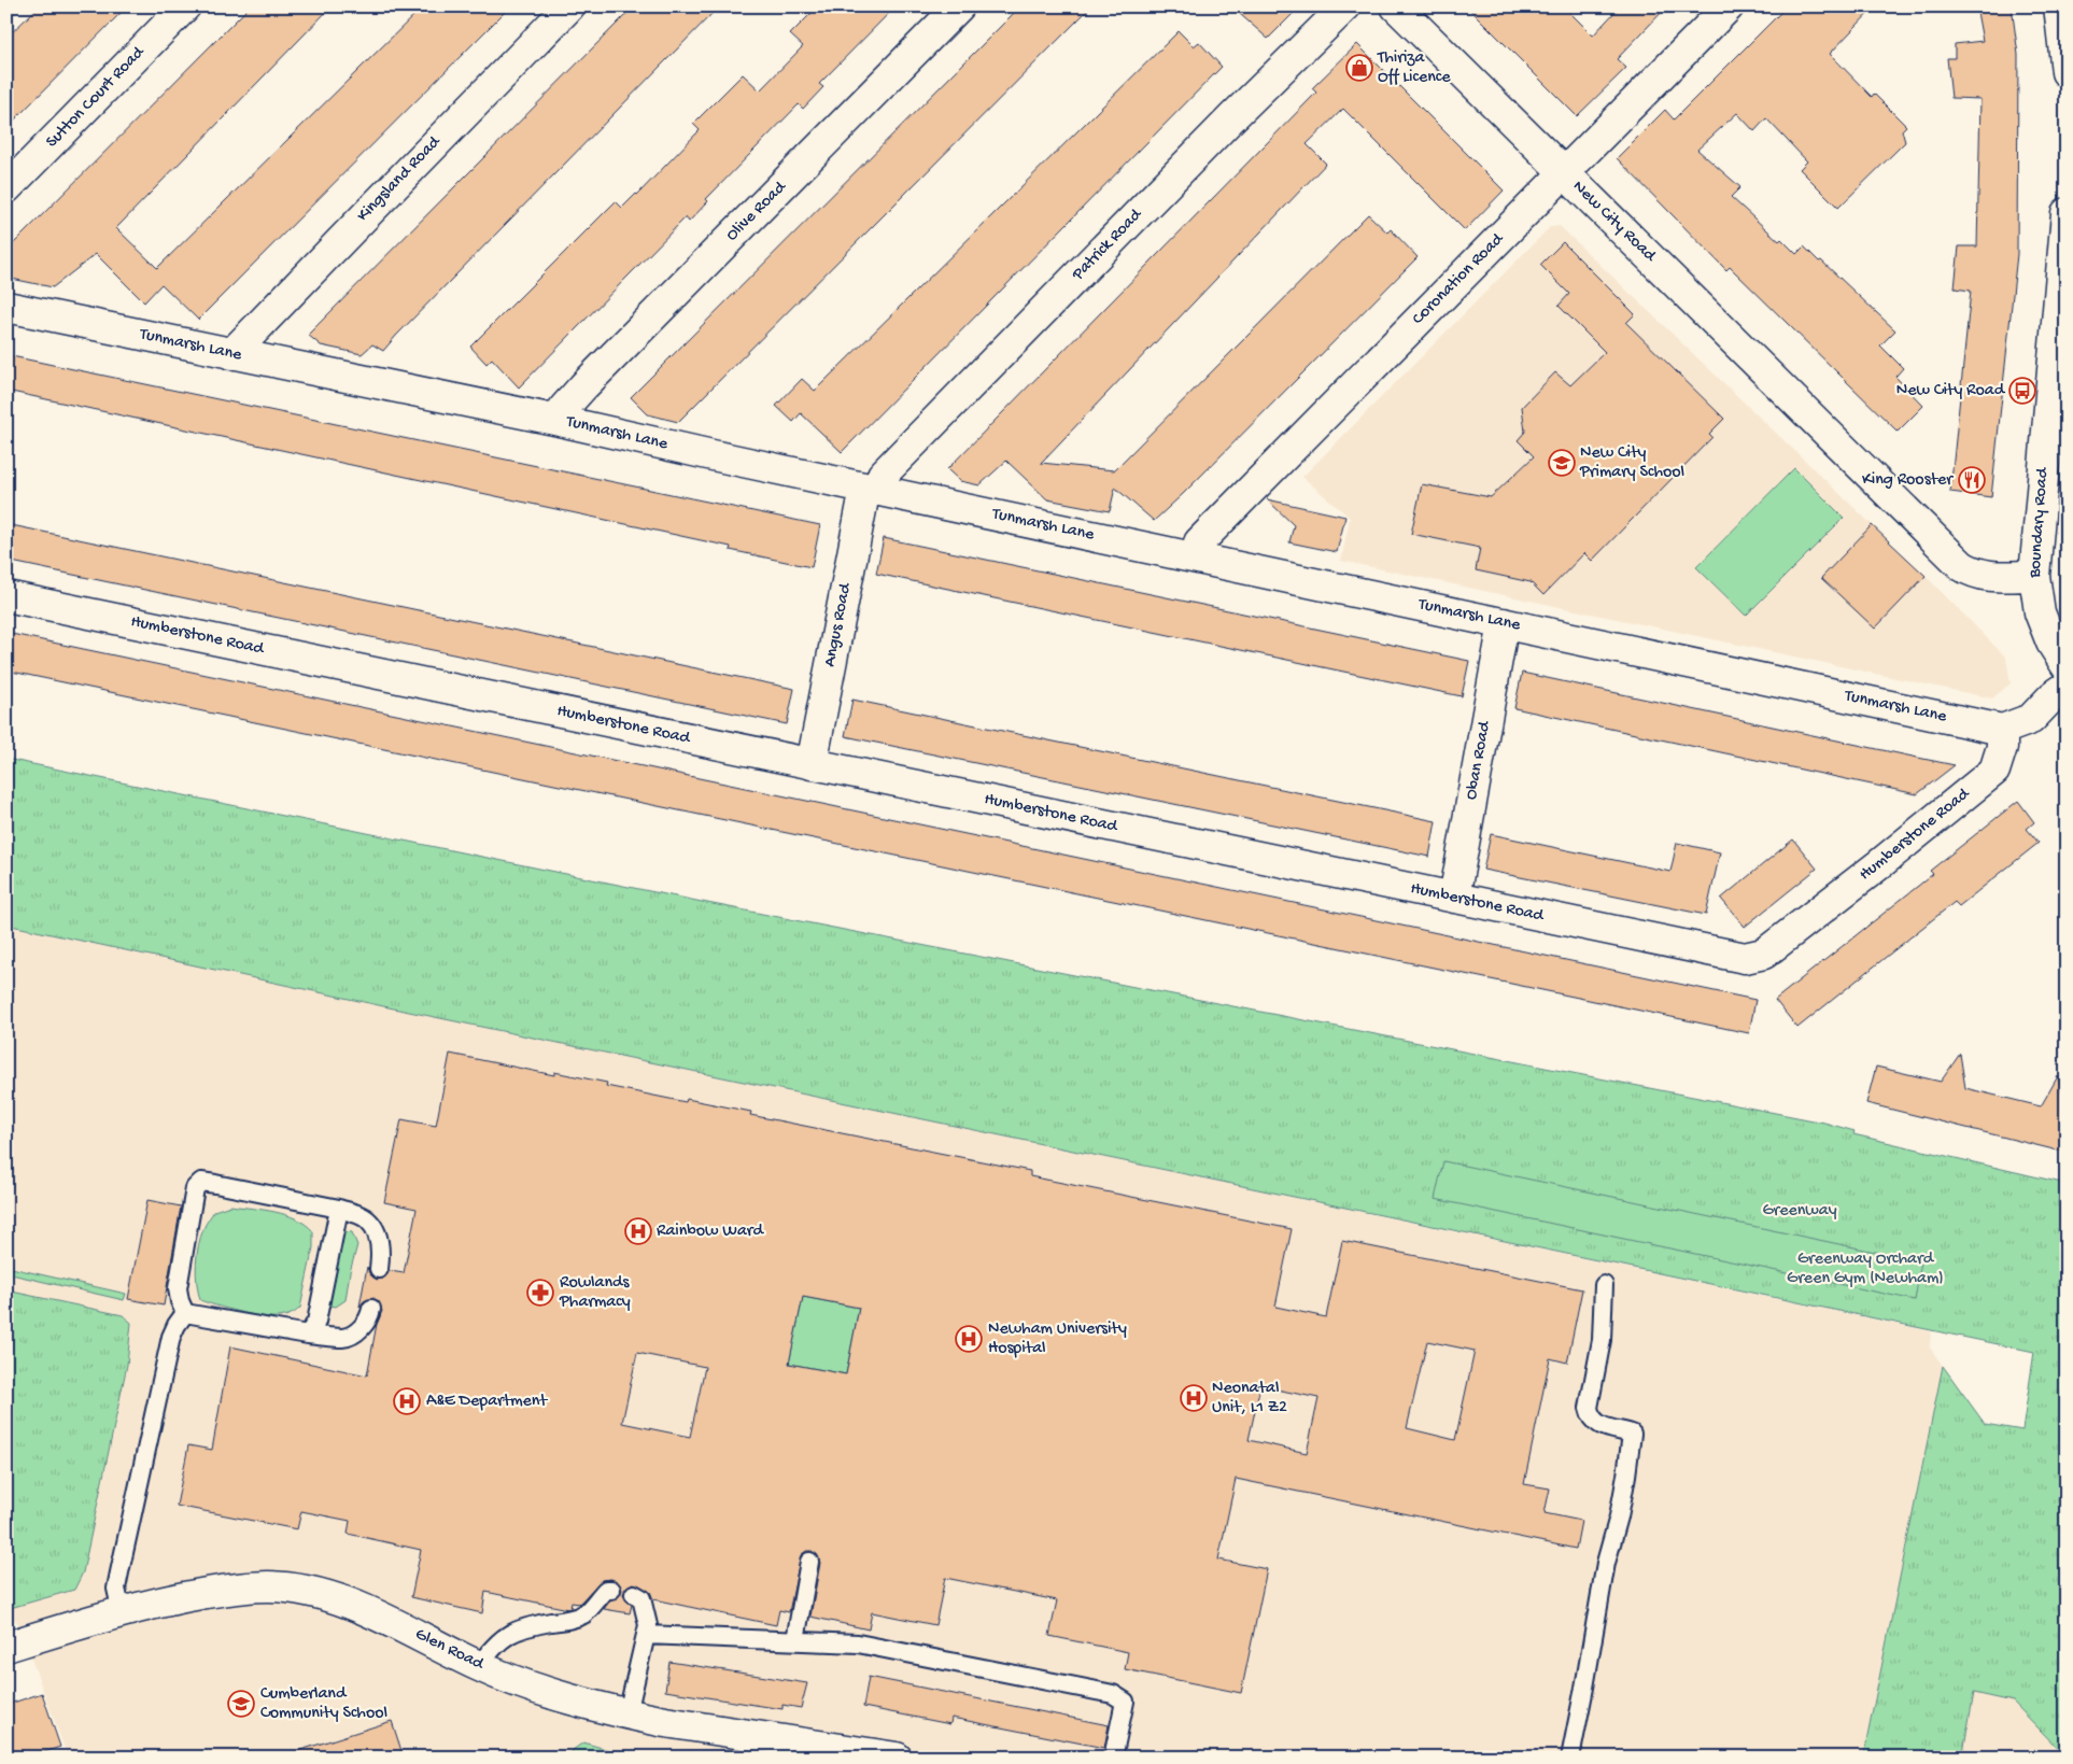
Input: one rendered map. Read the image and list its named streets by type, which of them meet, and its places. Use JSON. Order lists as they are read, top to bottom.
{
  "streets": {
    "street": [
      "Sutton Court Road",
      "Kingsland Road",
      "Olive Road",
      "New City Road",
      "Patrick Road",
      "Coronation Road",
      "Tunmarsh Lane",
      "Boundary Road",
      "Angus Road",
      "Humberstone Road",
      "Oban Road",
      "Glen Road"
    ]
  },
  "crossings": [
    ["Kingsland Road", "Tunmarsh Lane"],
    ["Olive Road", "Tunmarsh Lane"],
    ["New City Road", "Coronation Road"],
    ["New City Road", "Boundary Road"],
    ["Patrick Road", "Tunmarsh Lane"],
    ["Patrick Road", "Angus Road"],
    ["Coronation Road", "Tunmarsh Lane"],
    ["Tunmarsh Lane", "Angus Road"],
    ["Tunmarsh Lane", "Humberstone Road"],
    ["Tunmarsh Lane", "Oban Road"],
    ["Angus Road", "Humberstone Road"],
    ["Humberstone Road", "Oban Road"]
  ],
  "parks": ["Greenway", "Greenway Orchard Green Gym (Newham)"],
  "places": {
    "shop": ["Thiriza Off Licence"],
    "bus stop": ["New City Road"],
    "school or university": ["New City Primary School", "Cumberland Community School"],
    "restaurant": ["King Rooster"],
    "hospital": [
      "Rainbow Ward",
      "Newham University Hospital",
      "Neonatal Unit, L1 Z2",
      "A&E Department"
    ],
    "pharmacy": ["Rowlands Pharmacy"]
  }
}
